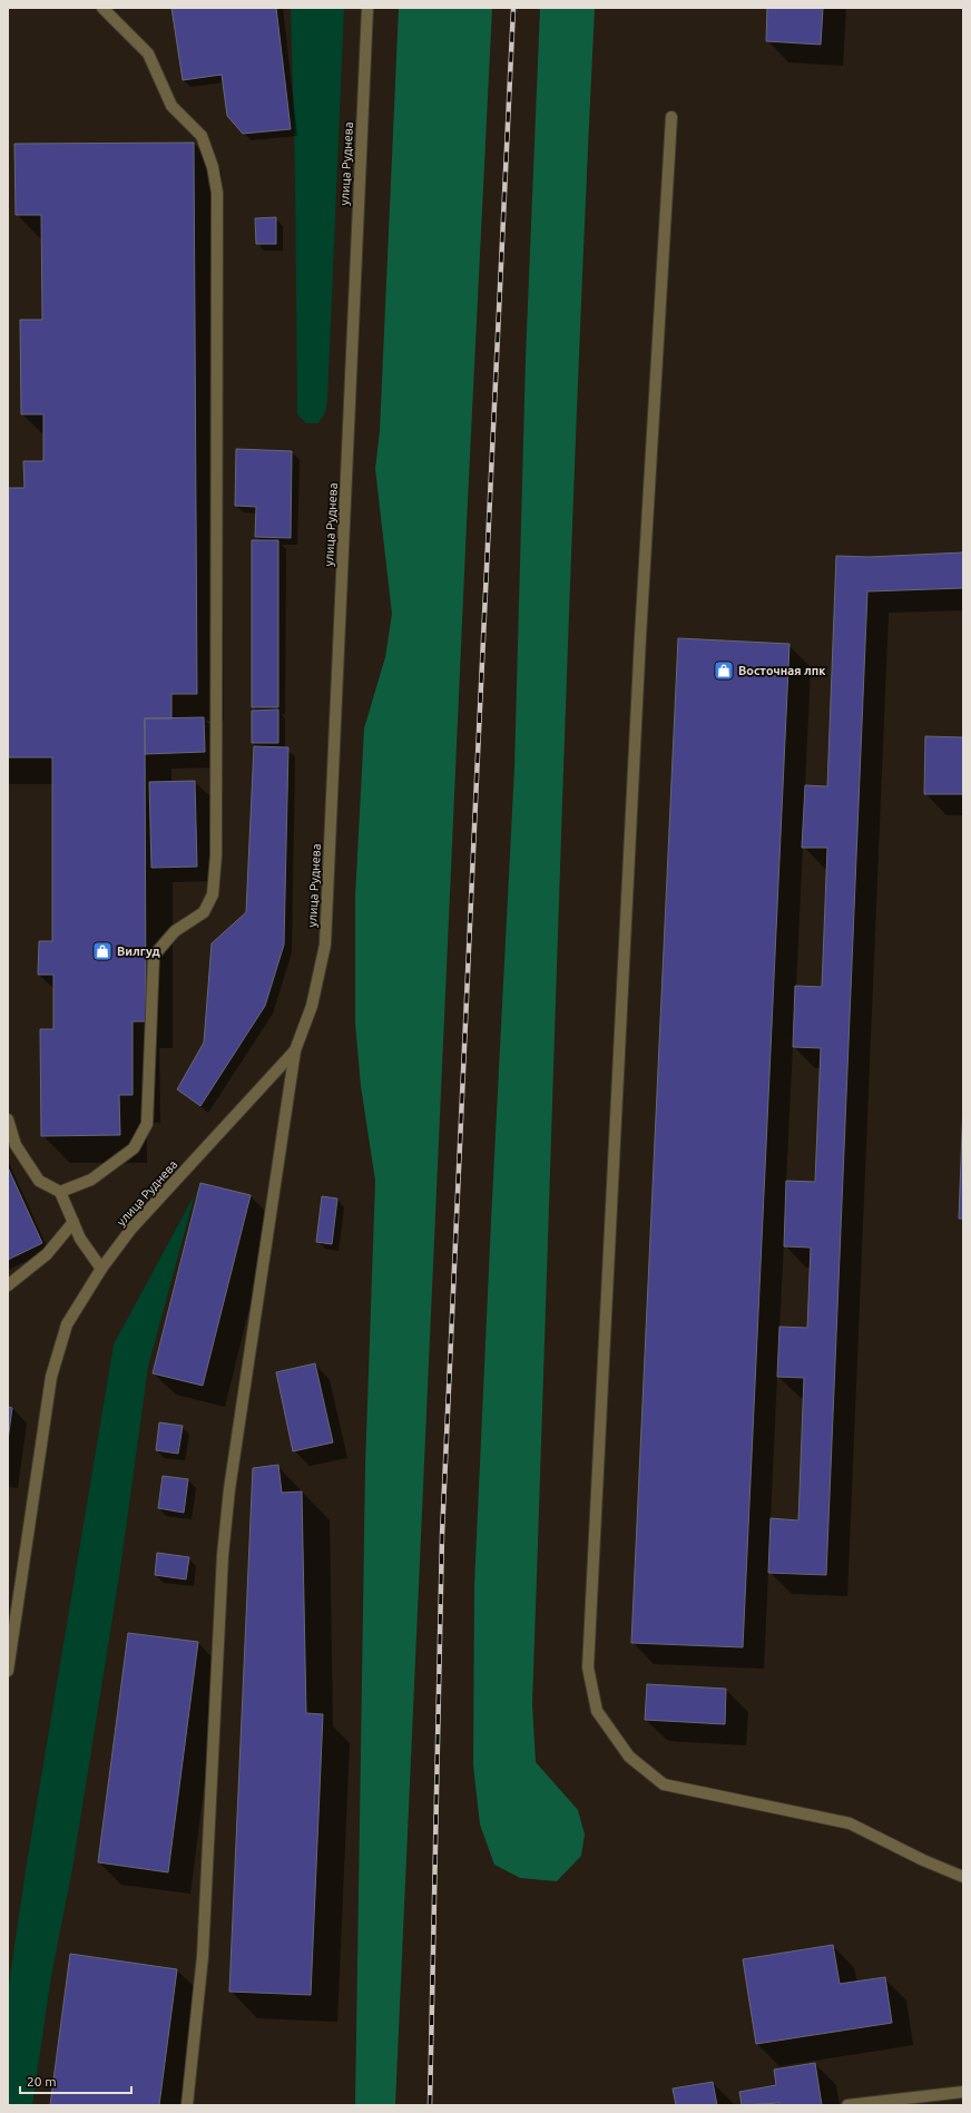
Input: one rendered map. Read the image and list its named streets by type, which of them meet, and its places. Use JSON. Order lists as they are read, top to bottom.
{
  "streets": {
    "street": ["улица Руднева"]
  },
  "places": {
    "shop": ["Восточная лпк", "Вилгуд"]
  },
  "scale_bar": "20 m"
}
